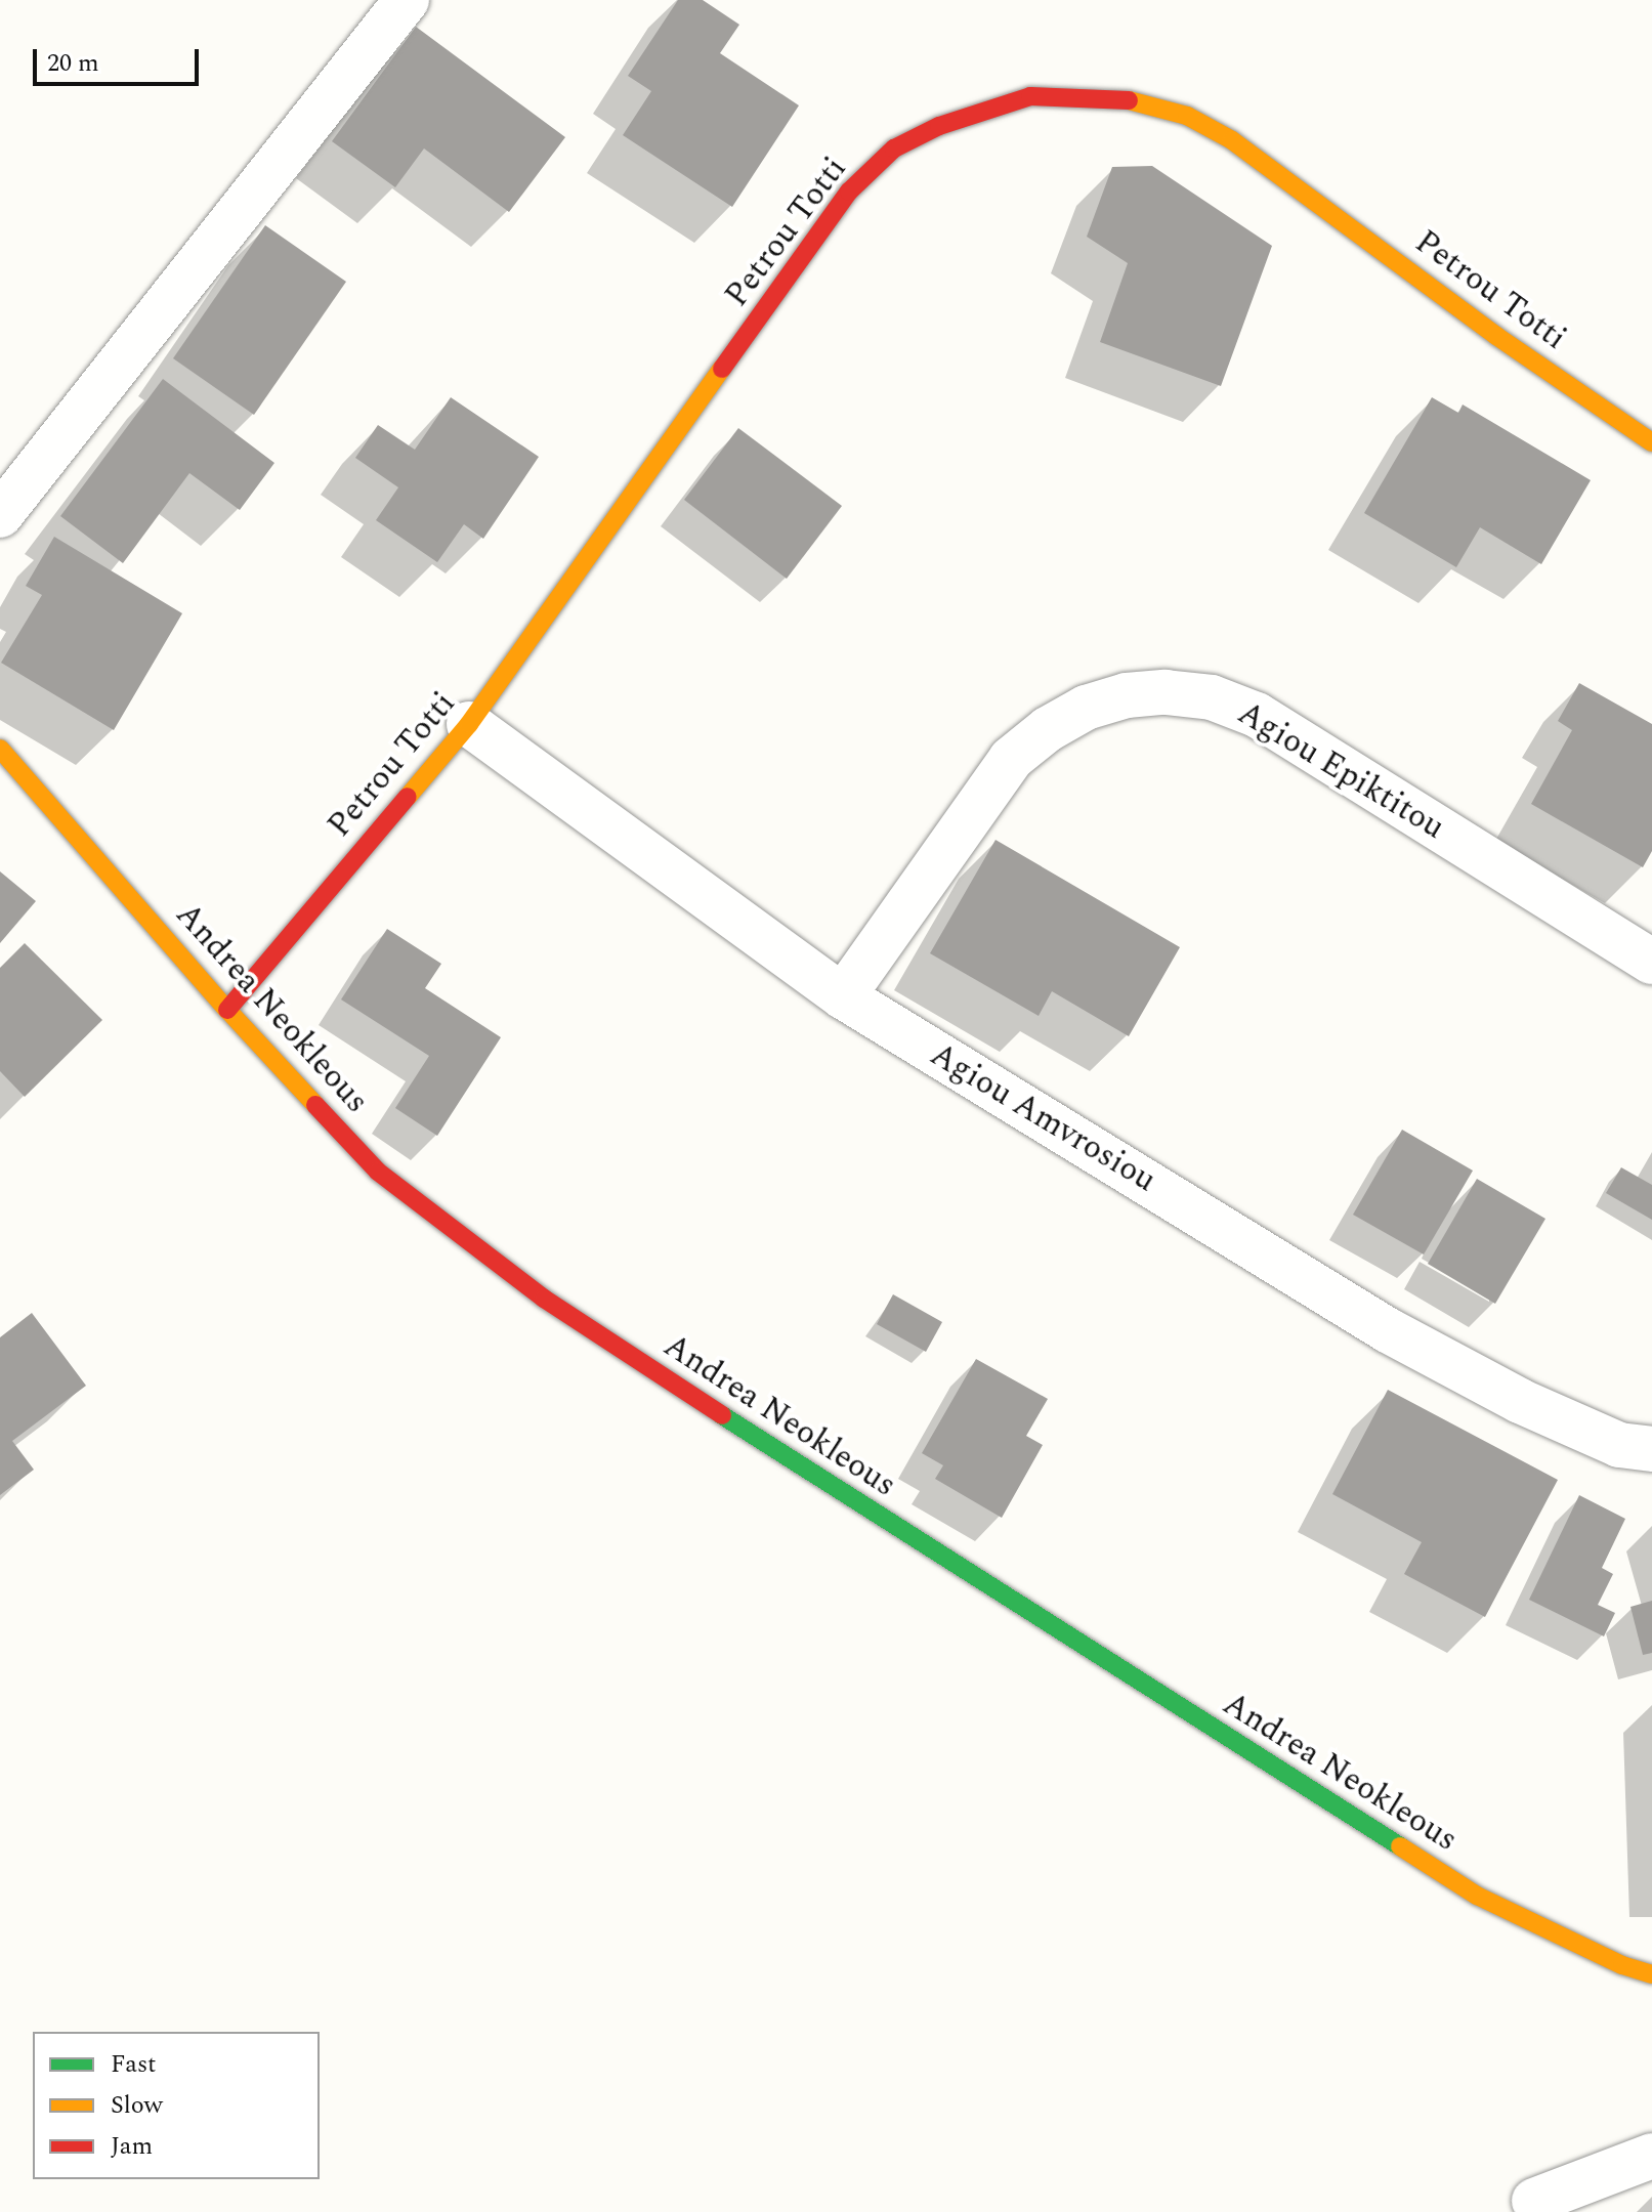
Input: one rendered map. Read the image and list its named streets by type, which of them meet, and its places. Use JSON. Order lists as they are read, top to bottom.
{
  "streets": {
    "street": [
      "Petrou Totti",
      "Agiou Epiktitou",
      "Andrea Neokleous",
      "Agiou Amvrosiou"
    ]
  },
  "crossings": [
    ["Petrou Totti", "Andrea Neokleous"],
    ["Petrou Totti", "Agiou Amvrosiou"],
    ["Agiou Epiktitou", "Agiou Amvrosiou"]
  ],
  "legend": ["Fast", "Slow", "Jam"],
  "scale_bar": "20 m"
}
